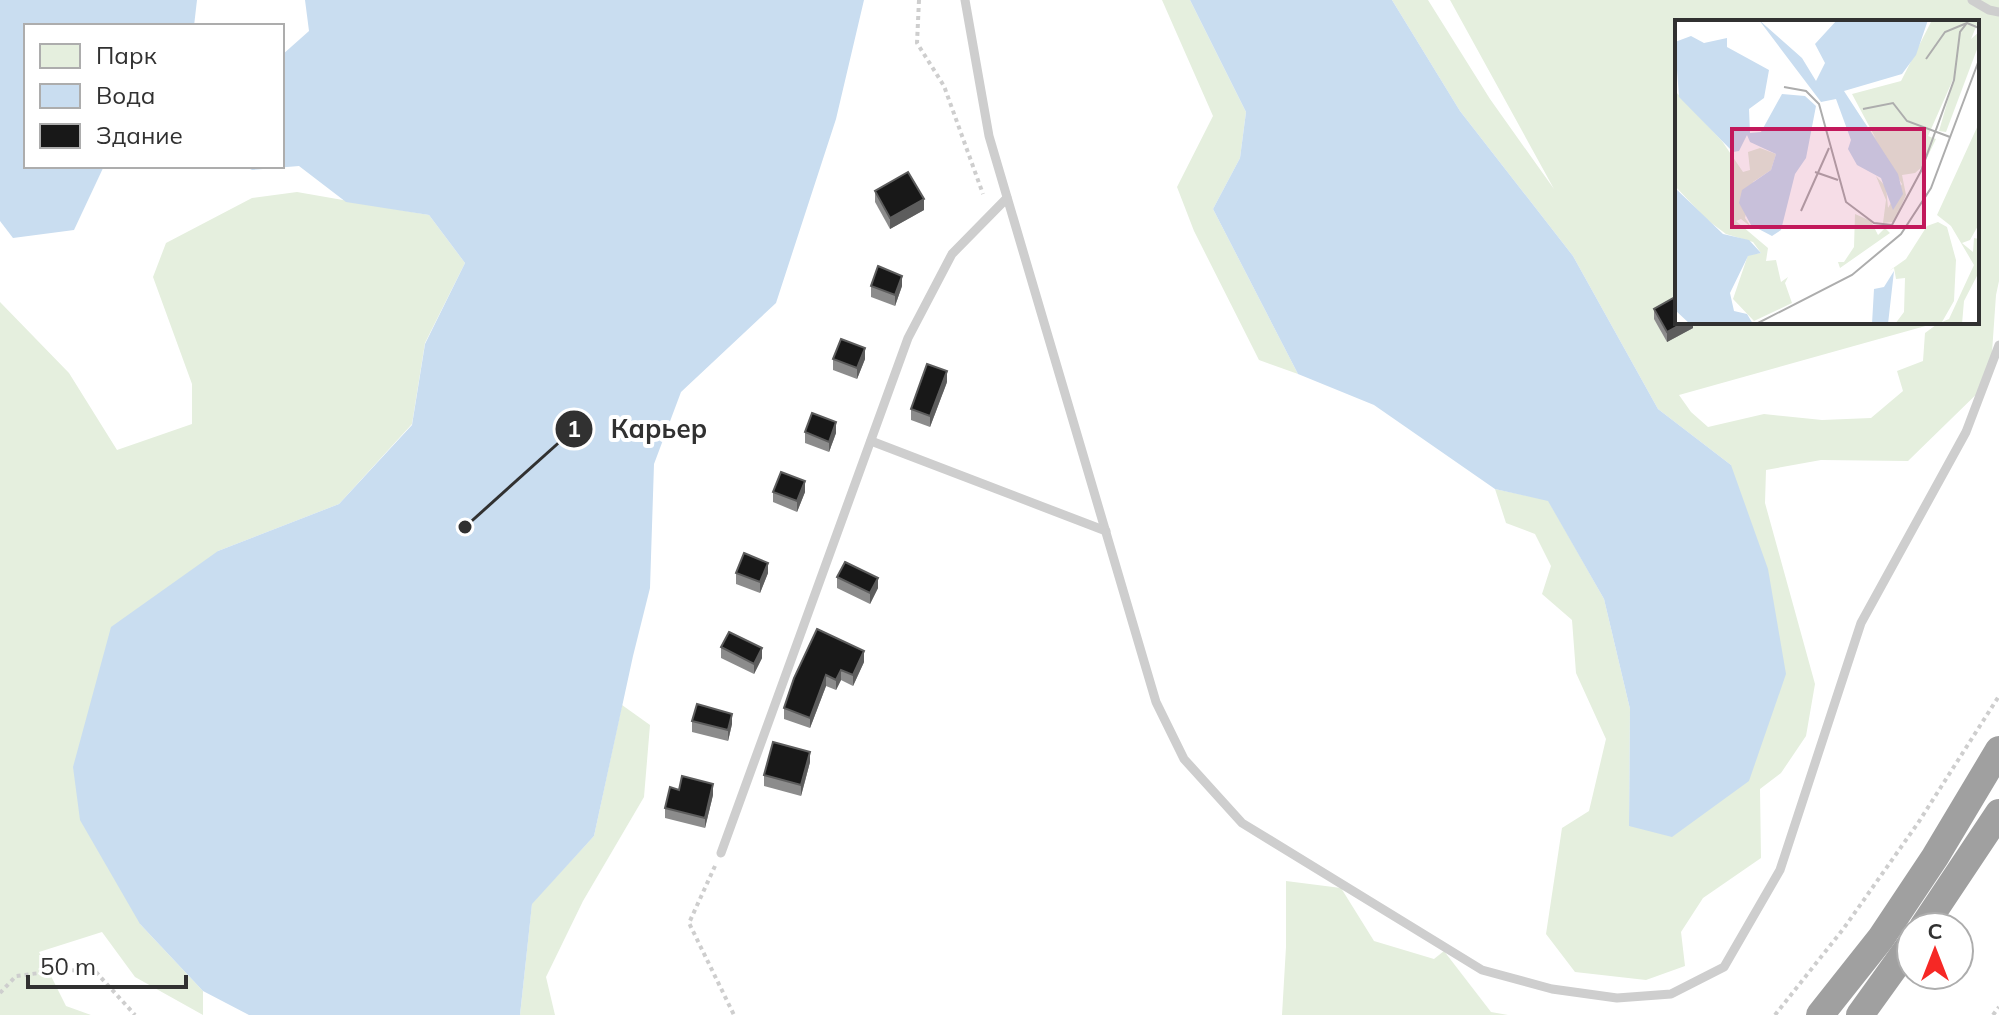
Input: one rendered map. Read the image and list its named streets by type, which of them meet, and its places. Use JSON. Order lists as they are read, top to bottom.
{
  "places": ["Карьер"],
  "legend": ["Парк", "Вода", "Здание"],
  "scale_bar": "50 m",
  "north": "top"
}
